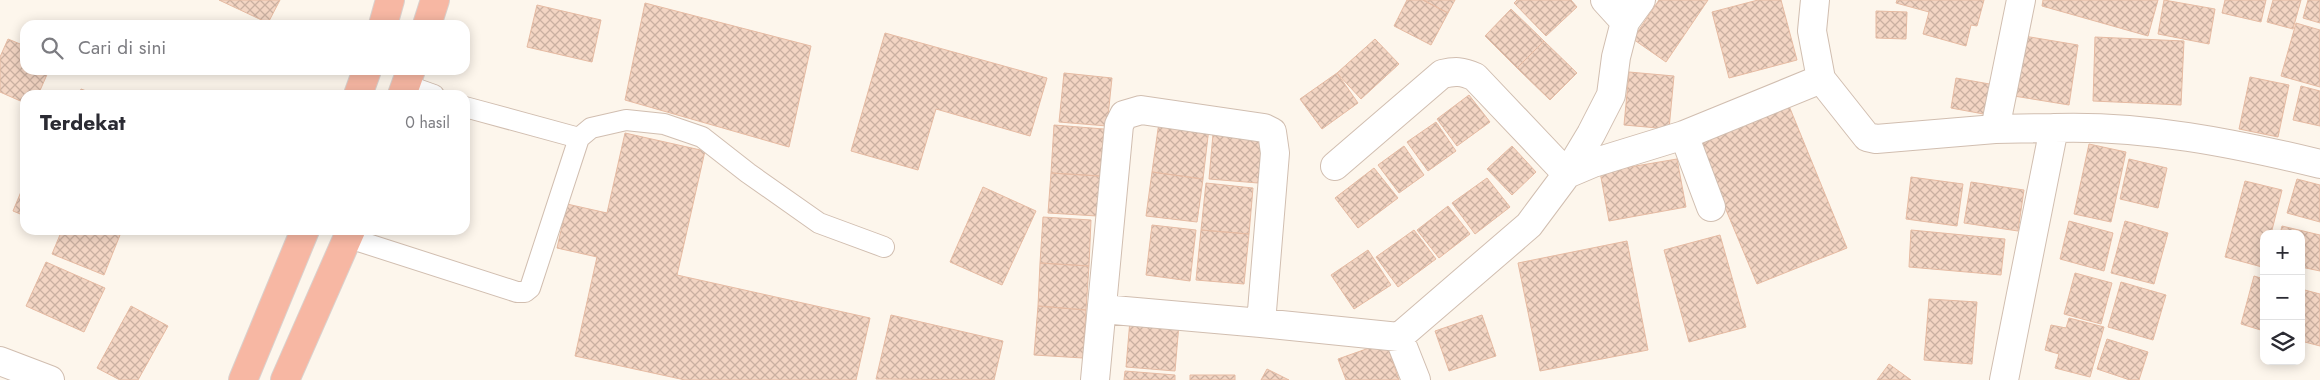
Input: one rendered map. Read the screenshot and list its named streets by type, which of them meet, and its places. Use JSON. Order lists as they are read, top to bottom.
{
  "page": {
    "search": "Cari di sini",
    "heading": ["Terdekat", "0 hasil"],
    "map_buttons": ["+", "−"]
  }
}
